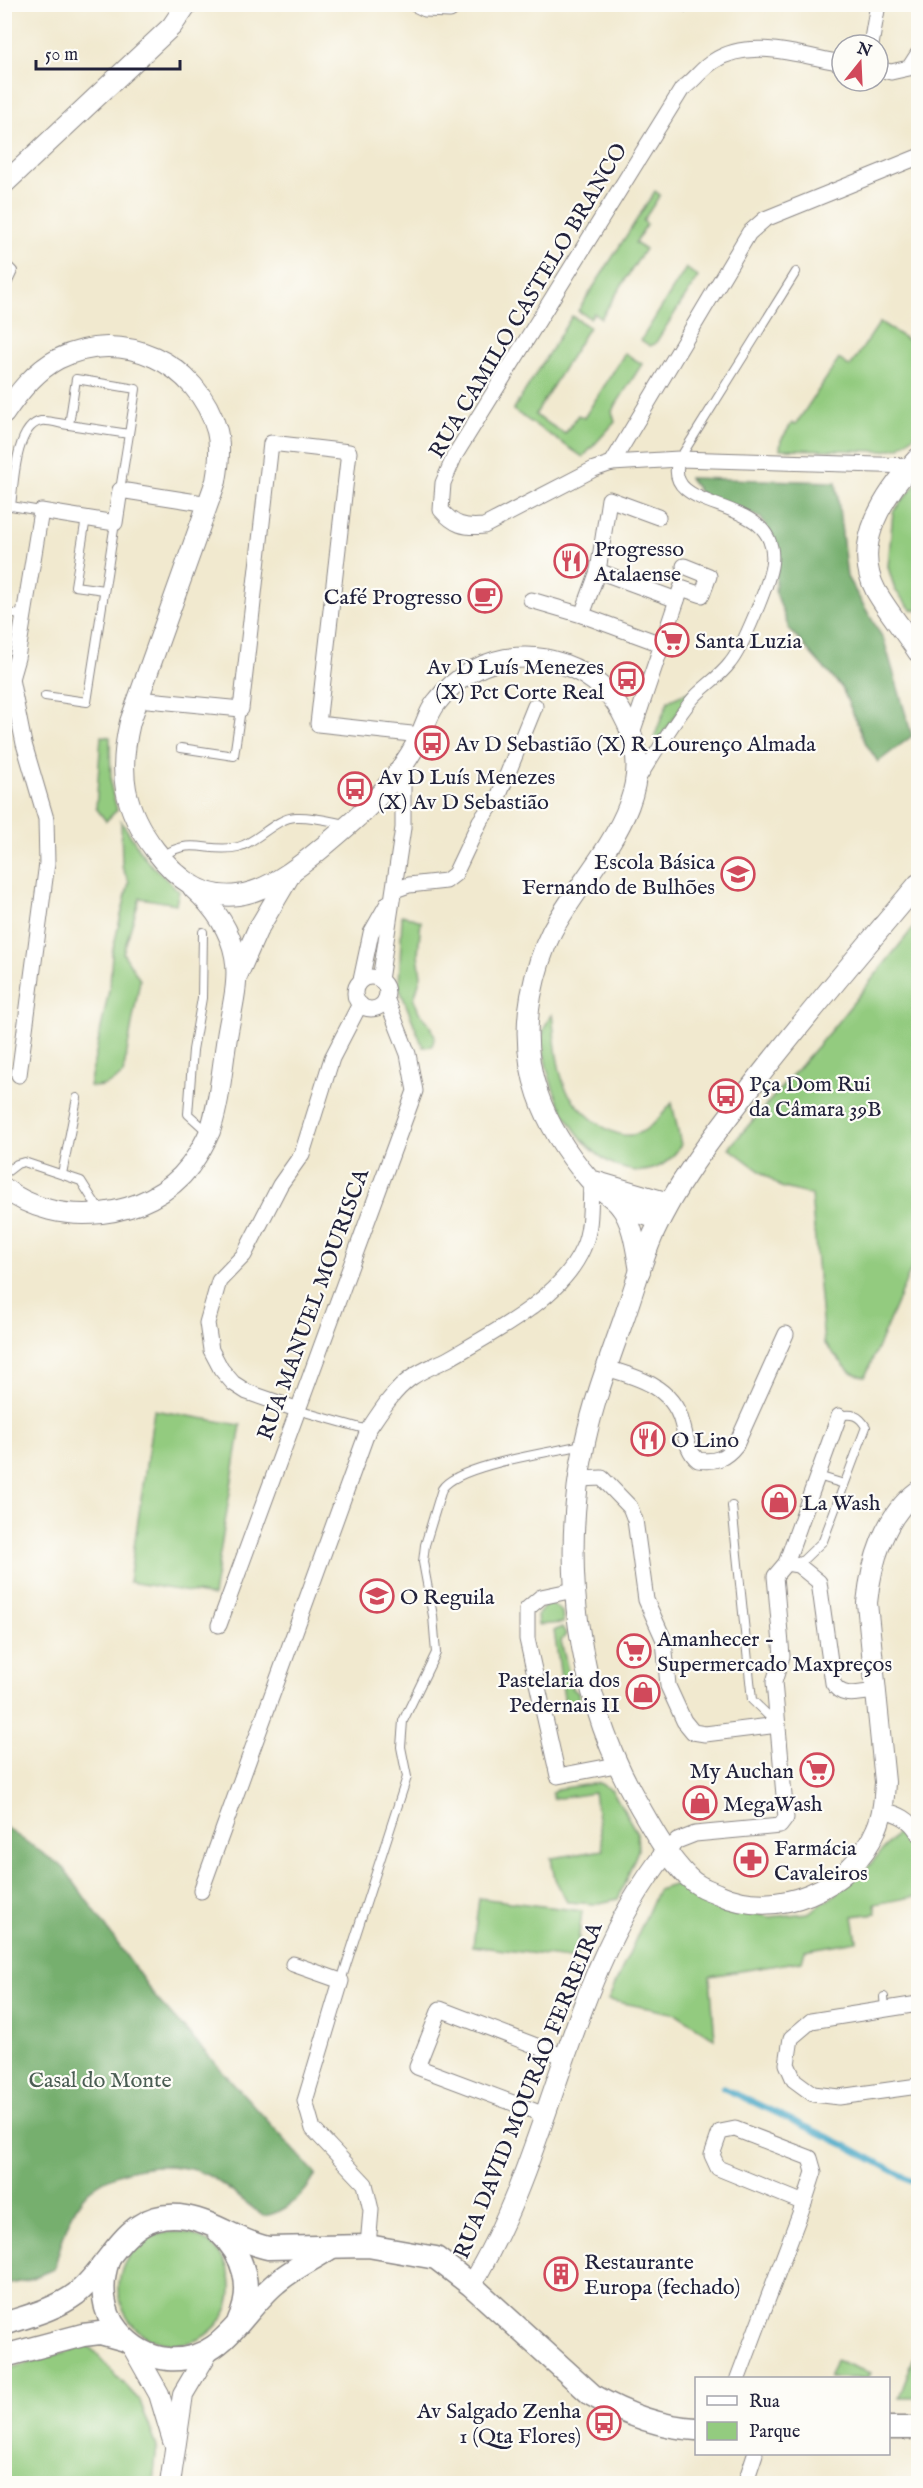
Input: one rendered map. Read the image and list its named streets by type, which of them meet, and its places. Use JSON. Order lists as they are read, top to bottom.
{
  "streets": {
    "street": ["RUA CAMILO CASTELO BRANCO", "RUA MANUEL MOURISCA", "RUA DAVID MOURÃO FERREIRA"]
  },
  "parks": ["Casal do Monte"],
  "places": {
    "restaurant": ["Progresso Atalaense", "O Lino"],
    "cafe": ["Café Progresso"],
    "supermarket": ["Santa Luzia", "Amanhecer - Supermercado Maxpreços", "My Auchan"],
    "bus stop": [
      "Av D Luís Menezes (X) Pct Corte Real",
      "Av D Sebastião (X) R Lourenço Almada",
      "Av D Luís Menezes (X) Av D Sebastião",
      "Pça Dom Rui da Câmara 39B",
      "Av Salgado Zenha 1 (Qta Flores)"
    ],
    "school or university": ["Escola Básica Fernando de Bulhões", "O Reguila"],
    "shop": ["La Wash", "Pastelaria dos Pedernais II", "MegaWash"],
    "pharmacy": ["Farmácia Cavaleiros"],
    "building": ["Restaurante Europa (fechado)"]
  },
  "legend": ["Rua", "Parque"],
  "scale_bar": "50 m",
  "north": "top"
}
